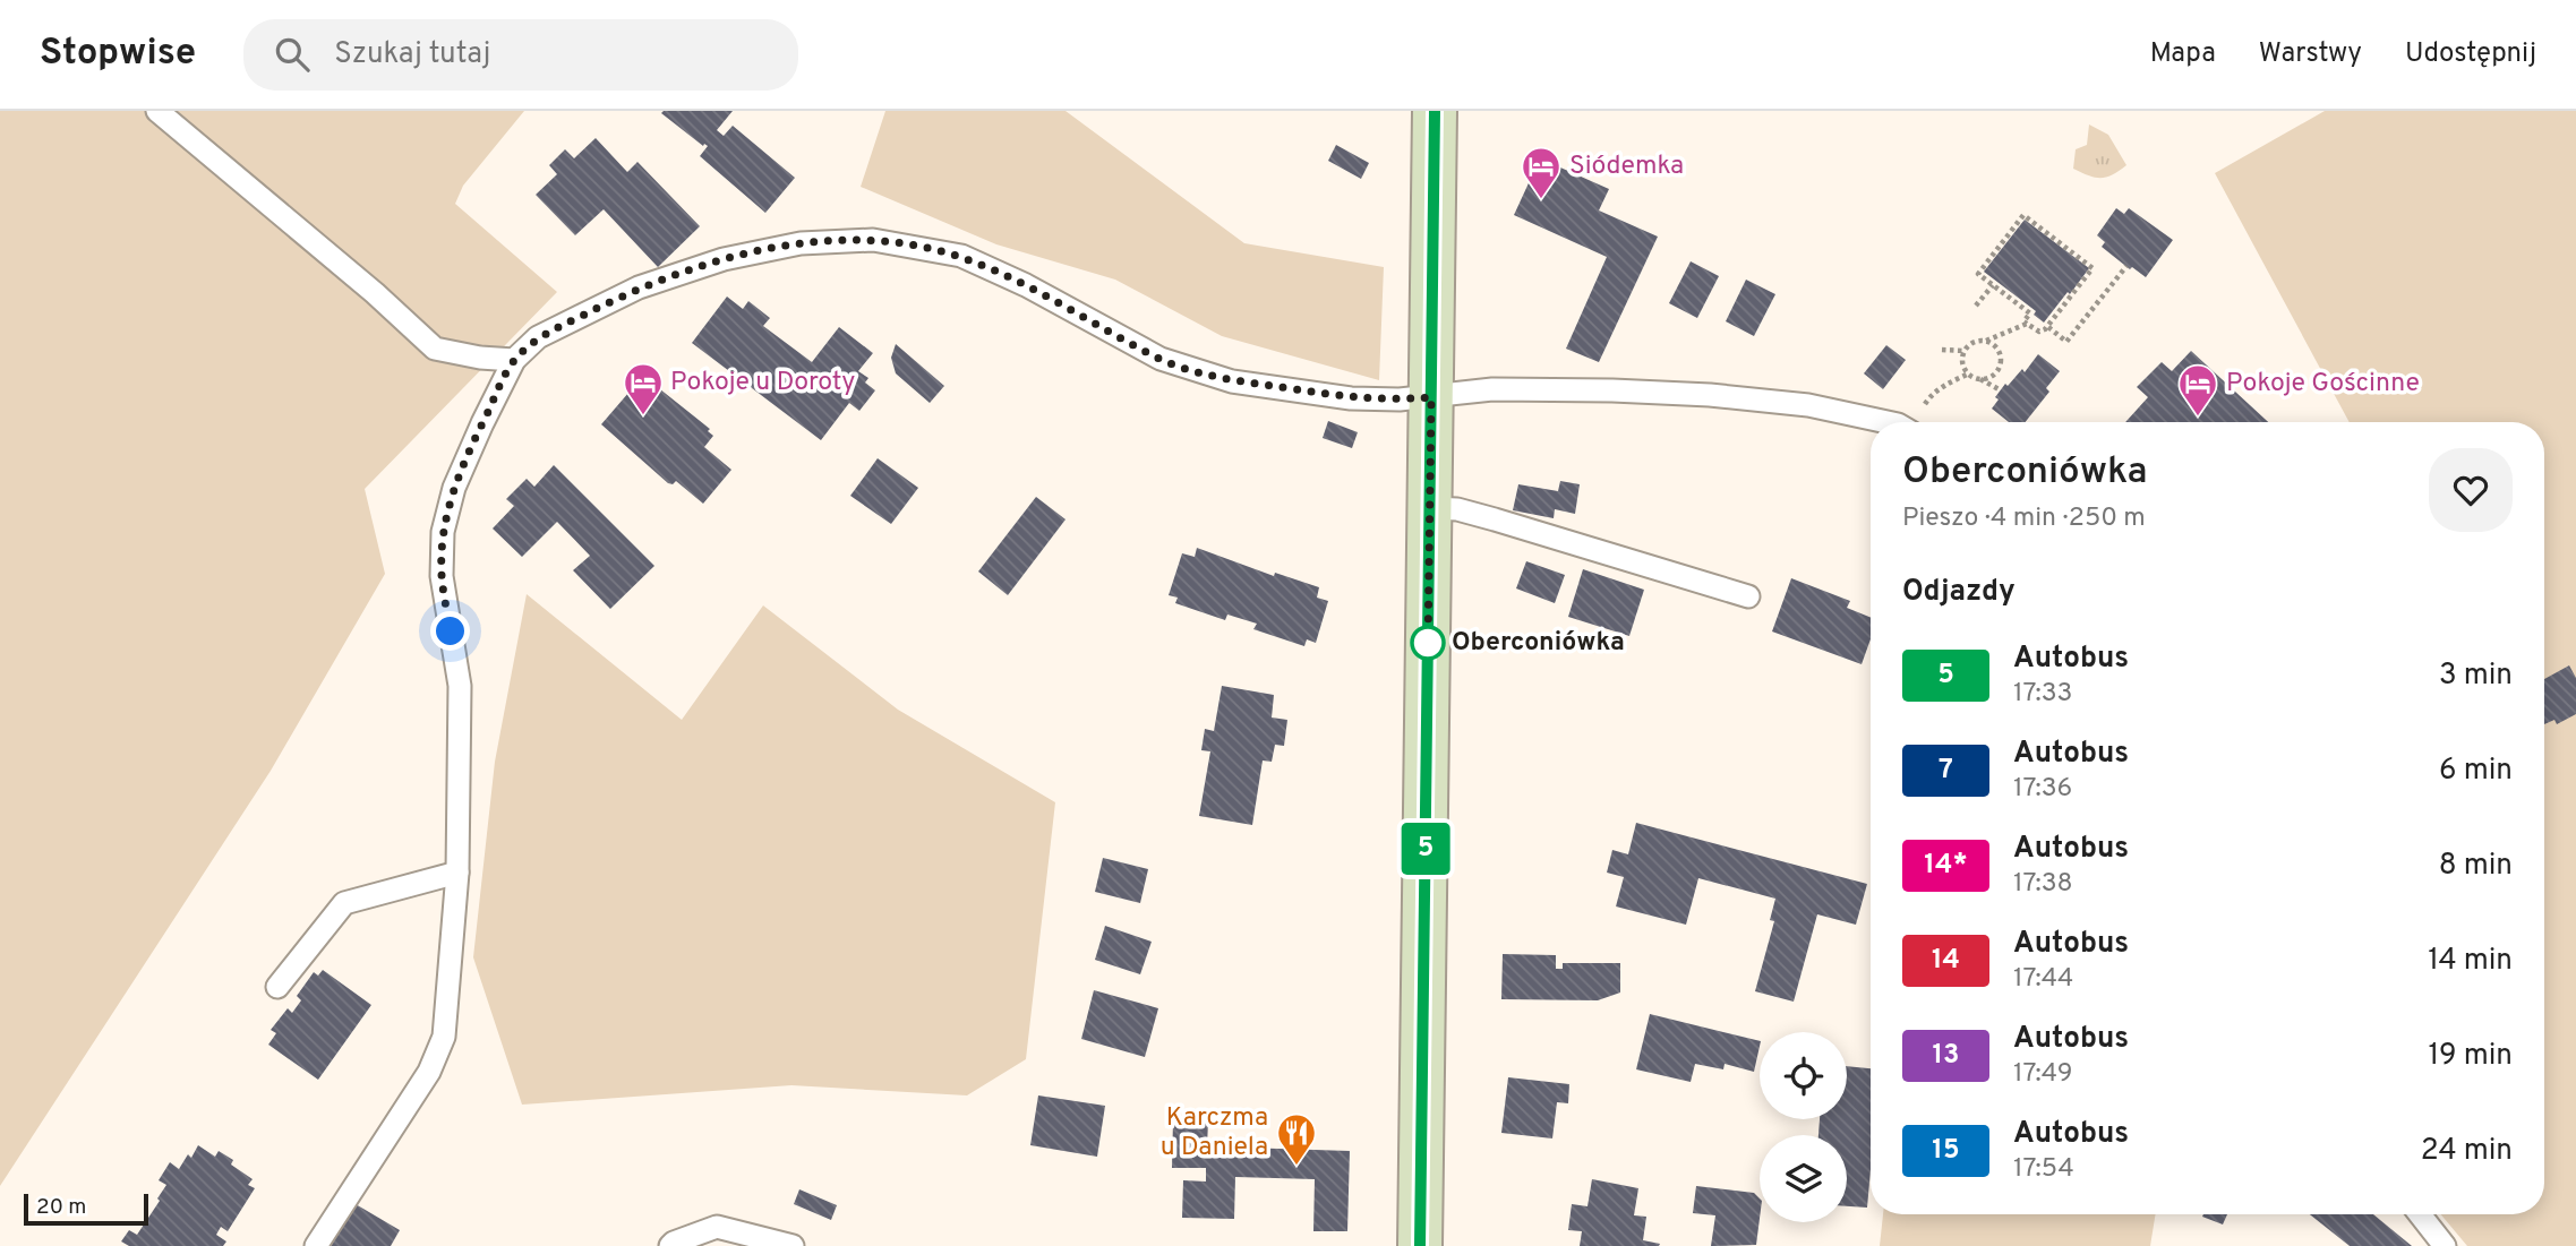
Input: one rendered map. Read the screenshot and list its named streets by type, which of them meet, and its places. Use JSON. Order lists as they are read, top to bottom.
{
  "places": {
    "hotel": ["Siódemka", "Pokoje u Doroty", "Pokoje Gościnne"],
    "other": ["Oberconiówka"],
    "restaurant": ["Karczma u Daniela"]
  },
  "lines": ["bus line 5"],
  "scale_bar": "20 m",
  "page": {
    "header": "Stopwise",
    "search": "Szukaj tutaj",
    "nav": ["Mapa", "Warstwy", "Udostępnij"],
    "on_map": "5",
    "heading": [
      ["Oberconiówka", "Pieszo · 4 min · 250 m"],
      "Odjazdy"
    ],
    "list": [
      {
        "mark": "5",
        "name": "Autobus",
        "note": "17:33",
        "value": "3 min"
      },
      {
        "mark": "7",
        "name": "Autobus",
        "note": "17:36",
        "value": "6 min"
      },
      {
        "mark": "14*",
        "name": "Autobus",
        "note": "17:38",
        "value": "8 min"
      },
      {
        "mark": "14",
        "name": "Autobus",
        "note": "17:44",
        "value": "14 min"
      },
      {
        "mark": "13",
        "name": "Autobus",
        "note": "17:49",
        "value": "19 min"
      },
      {
        "mark": "15",
        "name": "Autobus",
        "note": "17:54",
        "value": "24 min"
      }
    ],
    "scale": "20 m"
  }
}
